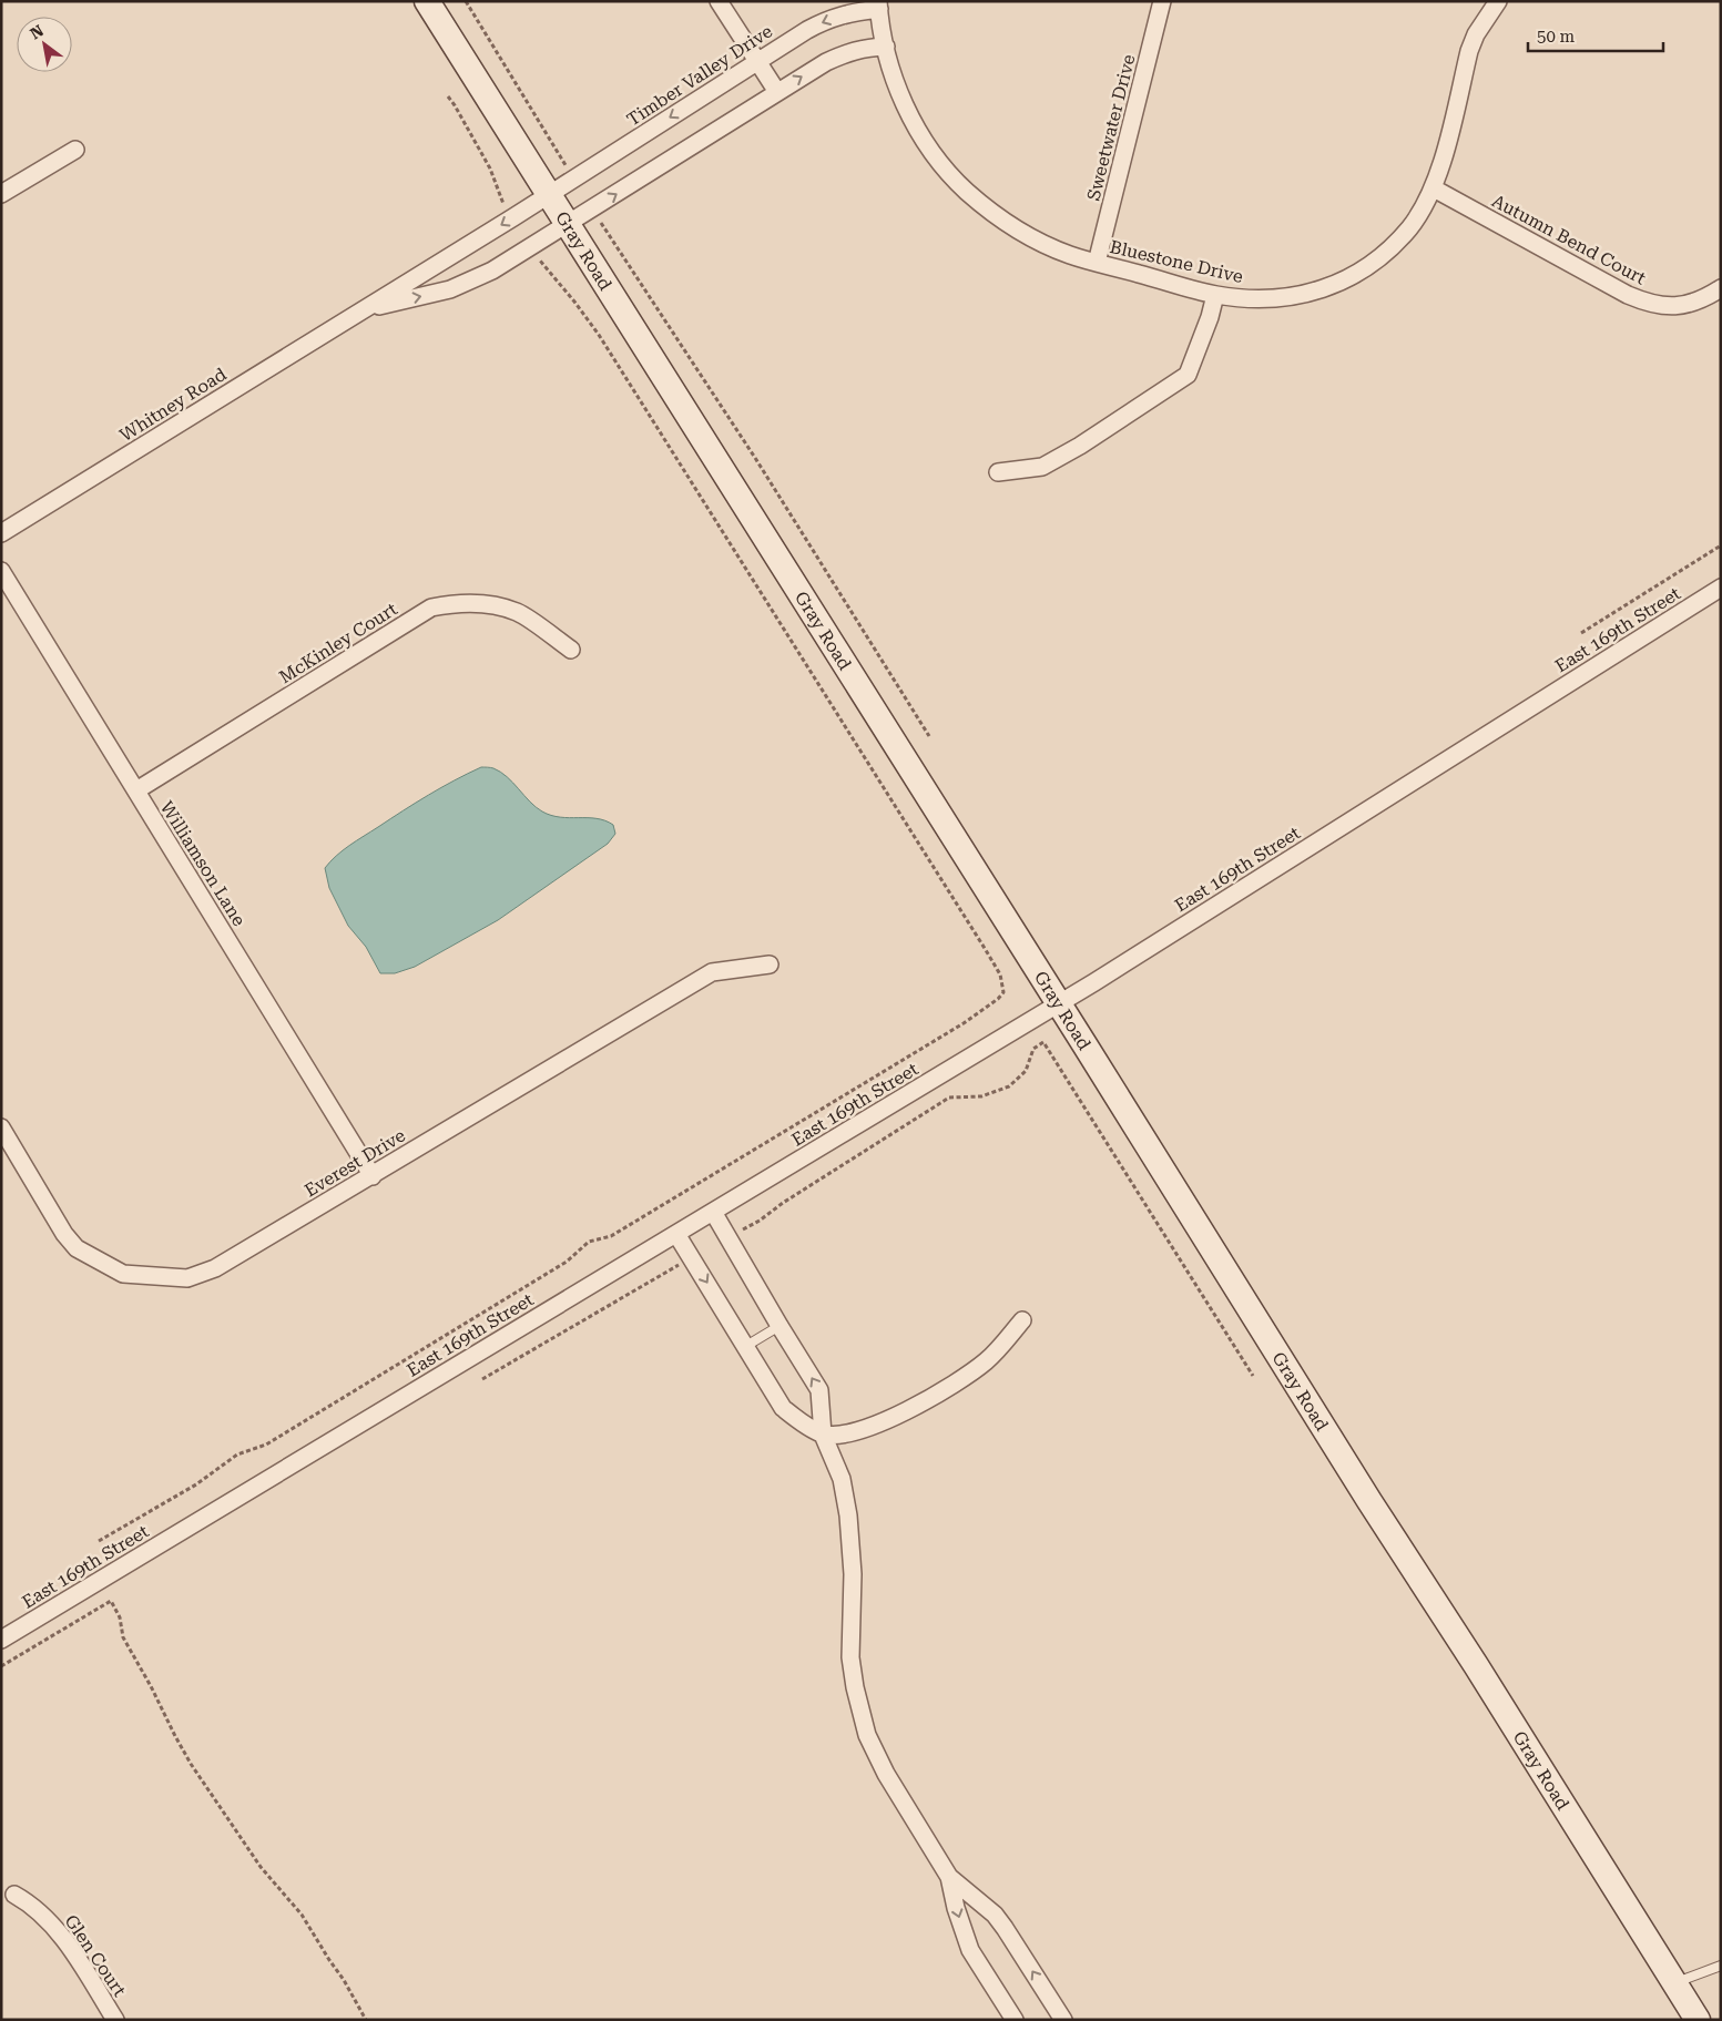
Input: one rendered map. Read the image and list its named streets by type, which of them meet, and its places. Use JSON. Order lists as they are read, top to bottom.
{
  "streets": {
    "street": [
      "Timber Valley Drive",
      "Sweetwater Drive",
      "Autumn Bend Court",
      "Gray Road",
      "Bluestone Drive",
      "Whitney Road",
      "East 169th Street",
      "McKinley Court",
      "Williamson Lane",
      "Everest Drive",
      "Glen Court"
    ]
  },
  "crossings": [
    ["Timber Valley Drive", "Gray Road"],
    ["Timber Valley Drive", "Bluestone Drive"],
    ["Timber Valley Drive", "Whitney Road"],
    ["Sweetwater Drive", "Bluestone Drive"],
    ["Autumn Bend Court", "Bluestone Drive"],
    ["Gray Road", "Whitney Road"],
    ["Gray Road", "East 169th Street"],
    ["McKinley Court", "Williamson Lane"],
    ["Williamson Lane", "Everest Drive"]
  ],
  "scale_bar": "50 m",
  "north": "top left"
}
